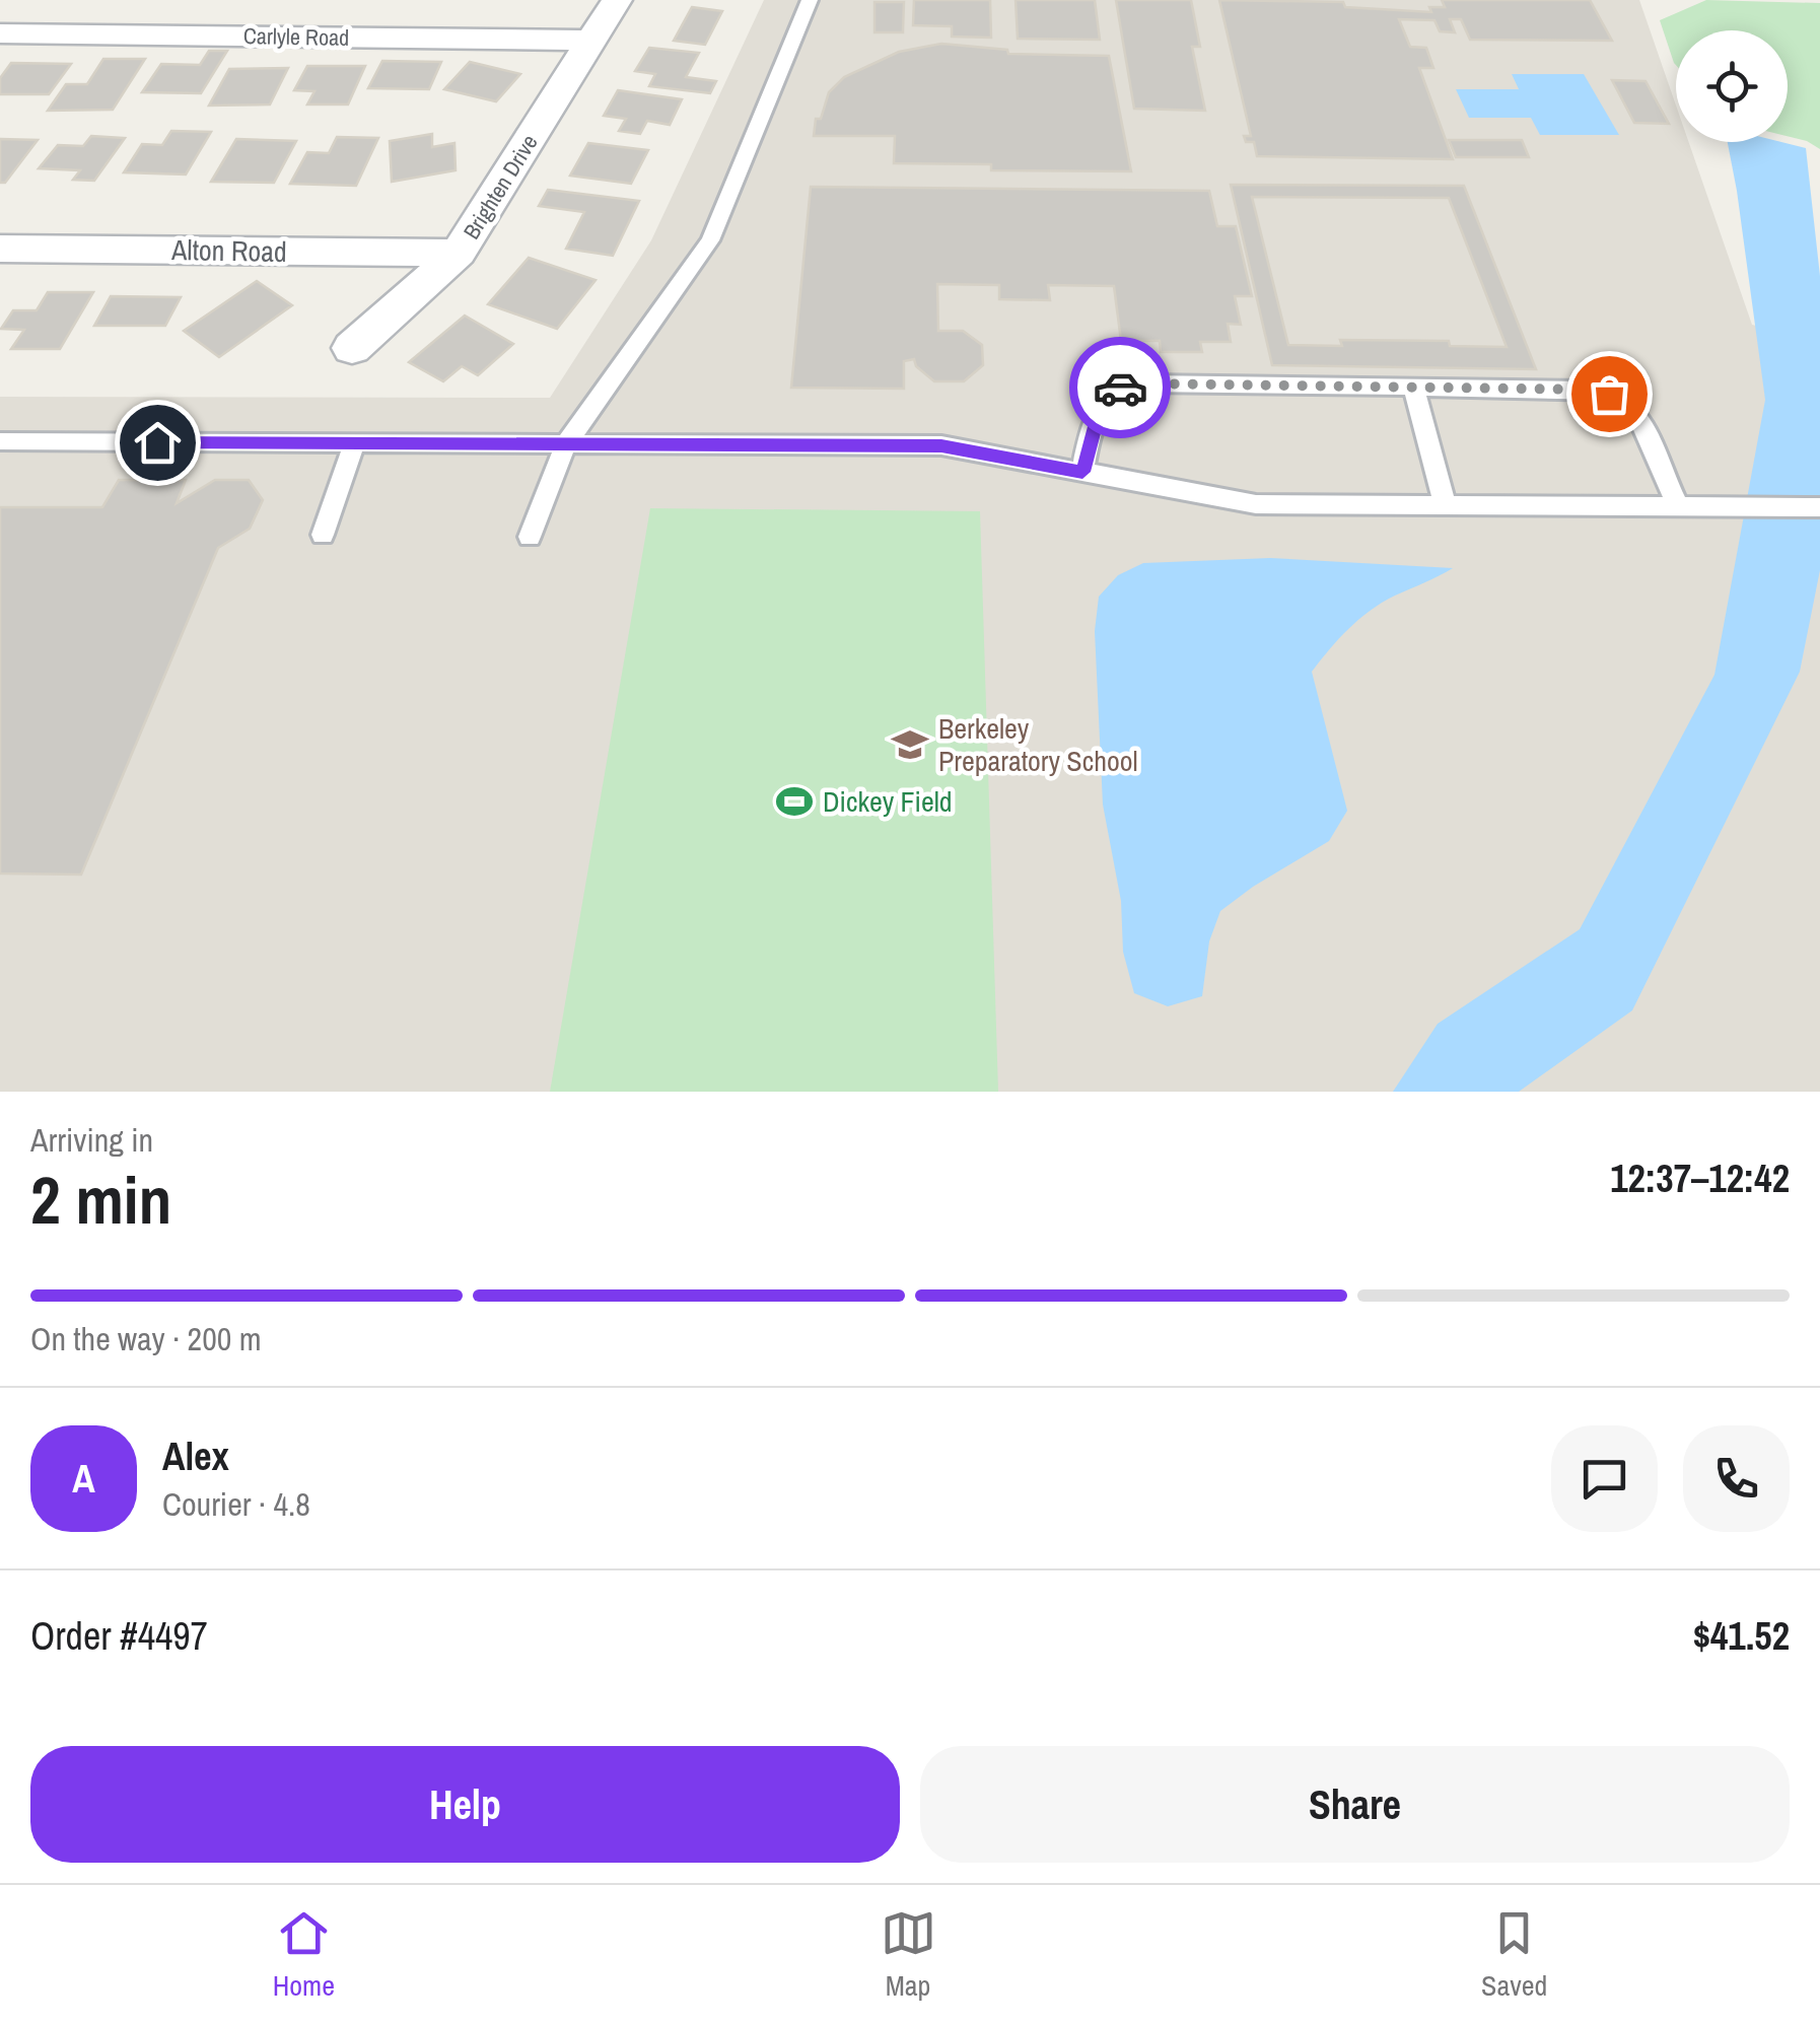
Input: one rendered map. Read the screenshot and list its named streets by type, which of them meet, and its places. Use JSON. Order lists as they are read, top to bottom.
{
  "streets": {
    "street": ["Carlyle Road", "Brighten Drive", "Alton Road"]
  },
  "crossings": [
    ["Carlyle Road", "Brighten Drive"],
    ["Brighten Drive", "Alton Road"]
  ],
  "places": {
    "school or university": ["Berkeley Preparatory School"],
    "sports": ["Dickey Field"]
  },
  "page": {
    "heading": ["2 min", "Arriving in", "12:37–12:42"],
    "panel": [
      "Alex",
      "Courier · 4.8",
      "Order #4497",
      "$41.52"
    ],
    "bar": "On the way · 200 m",
    "round": "A",
    "buttons": ["Help", "Share"],
    "tabs": ["Home", "Map", "Saved"]
  }
}
